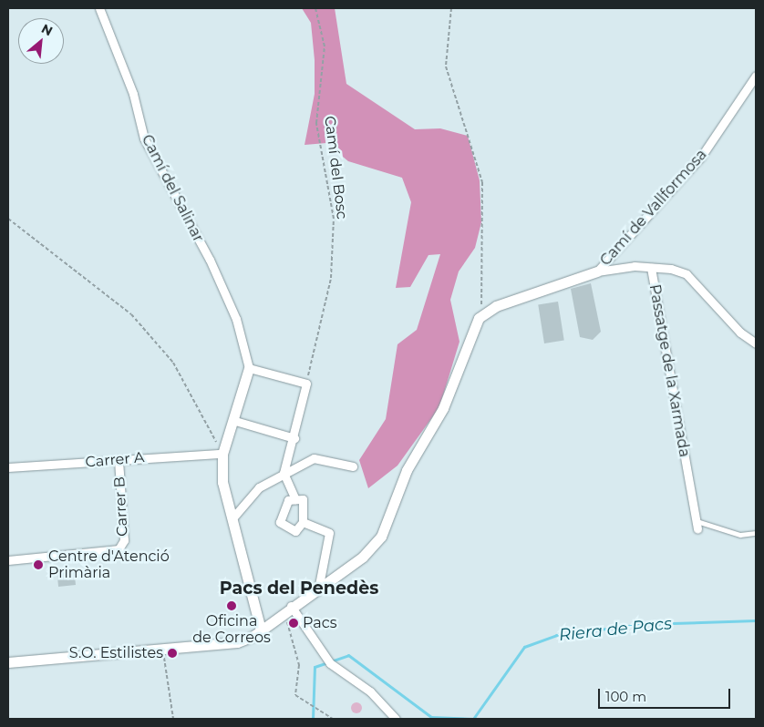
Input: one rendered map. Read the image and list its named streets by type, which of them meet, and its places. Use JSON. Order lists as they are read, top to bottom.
{
  "streets": {
    "street": [
      "Camí del Salinar",
      "Camí de Vallformosa",
      "Passatge de la Xarmada",
      "Carrer A",
      "Carrer B"
    ],
    "path": ["Camí del Bosc"]
  },
  "crossings": [
    ["Camí de Vallformosa", "Passatge de la Xarmada"],
    ["Carrer A", "Carrer B"]
  ],
  "districts": ["Pacs del Penedès"],
  "water": ["Riera de Pacs"],
  "places": [
    "Centre d'Atenció Primària",
    "Oficina de Correos",
    "Pacs",
    "S.O. Estilistes"
  ],
  "scale_bar": "100 m",
  "north": "top right"
}
